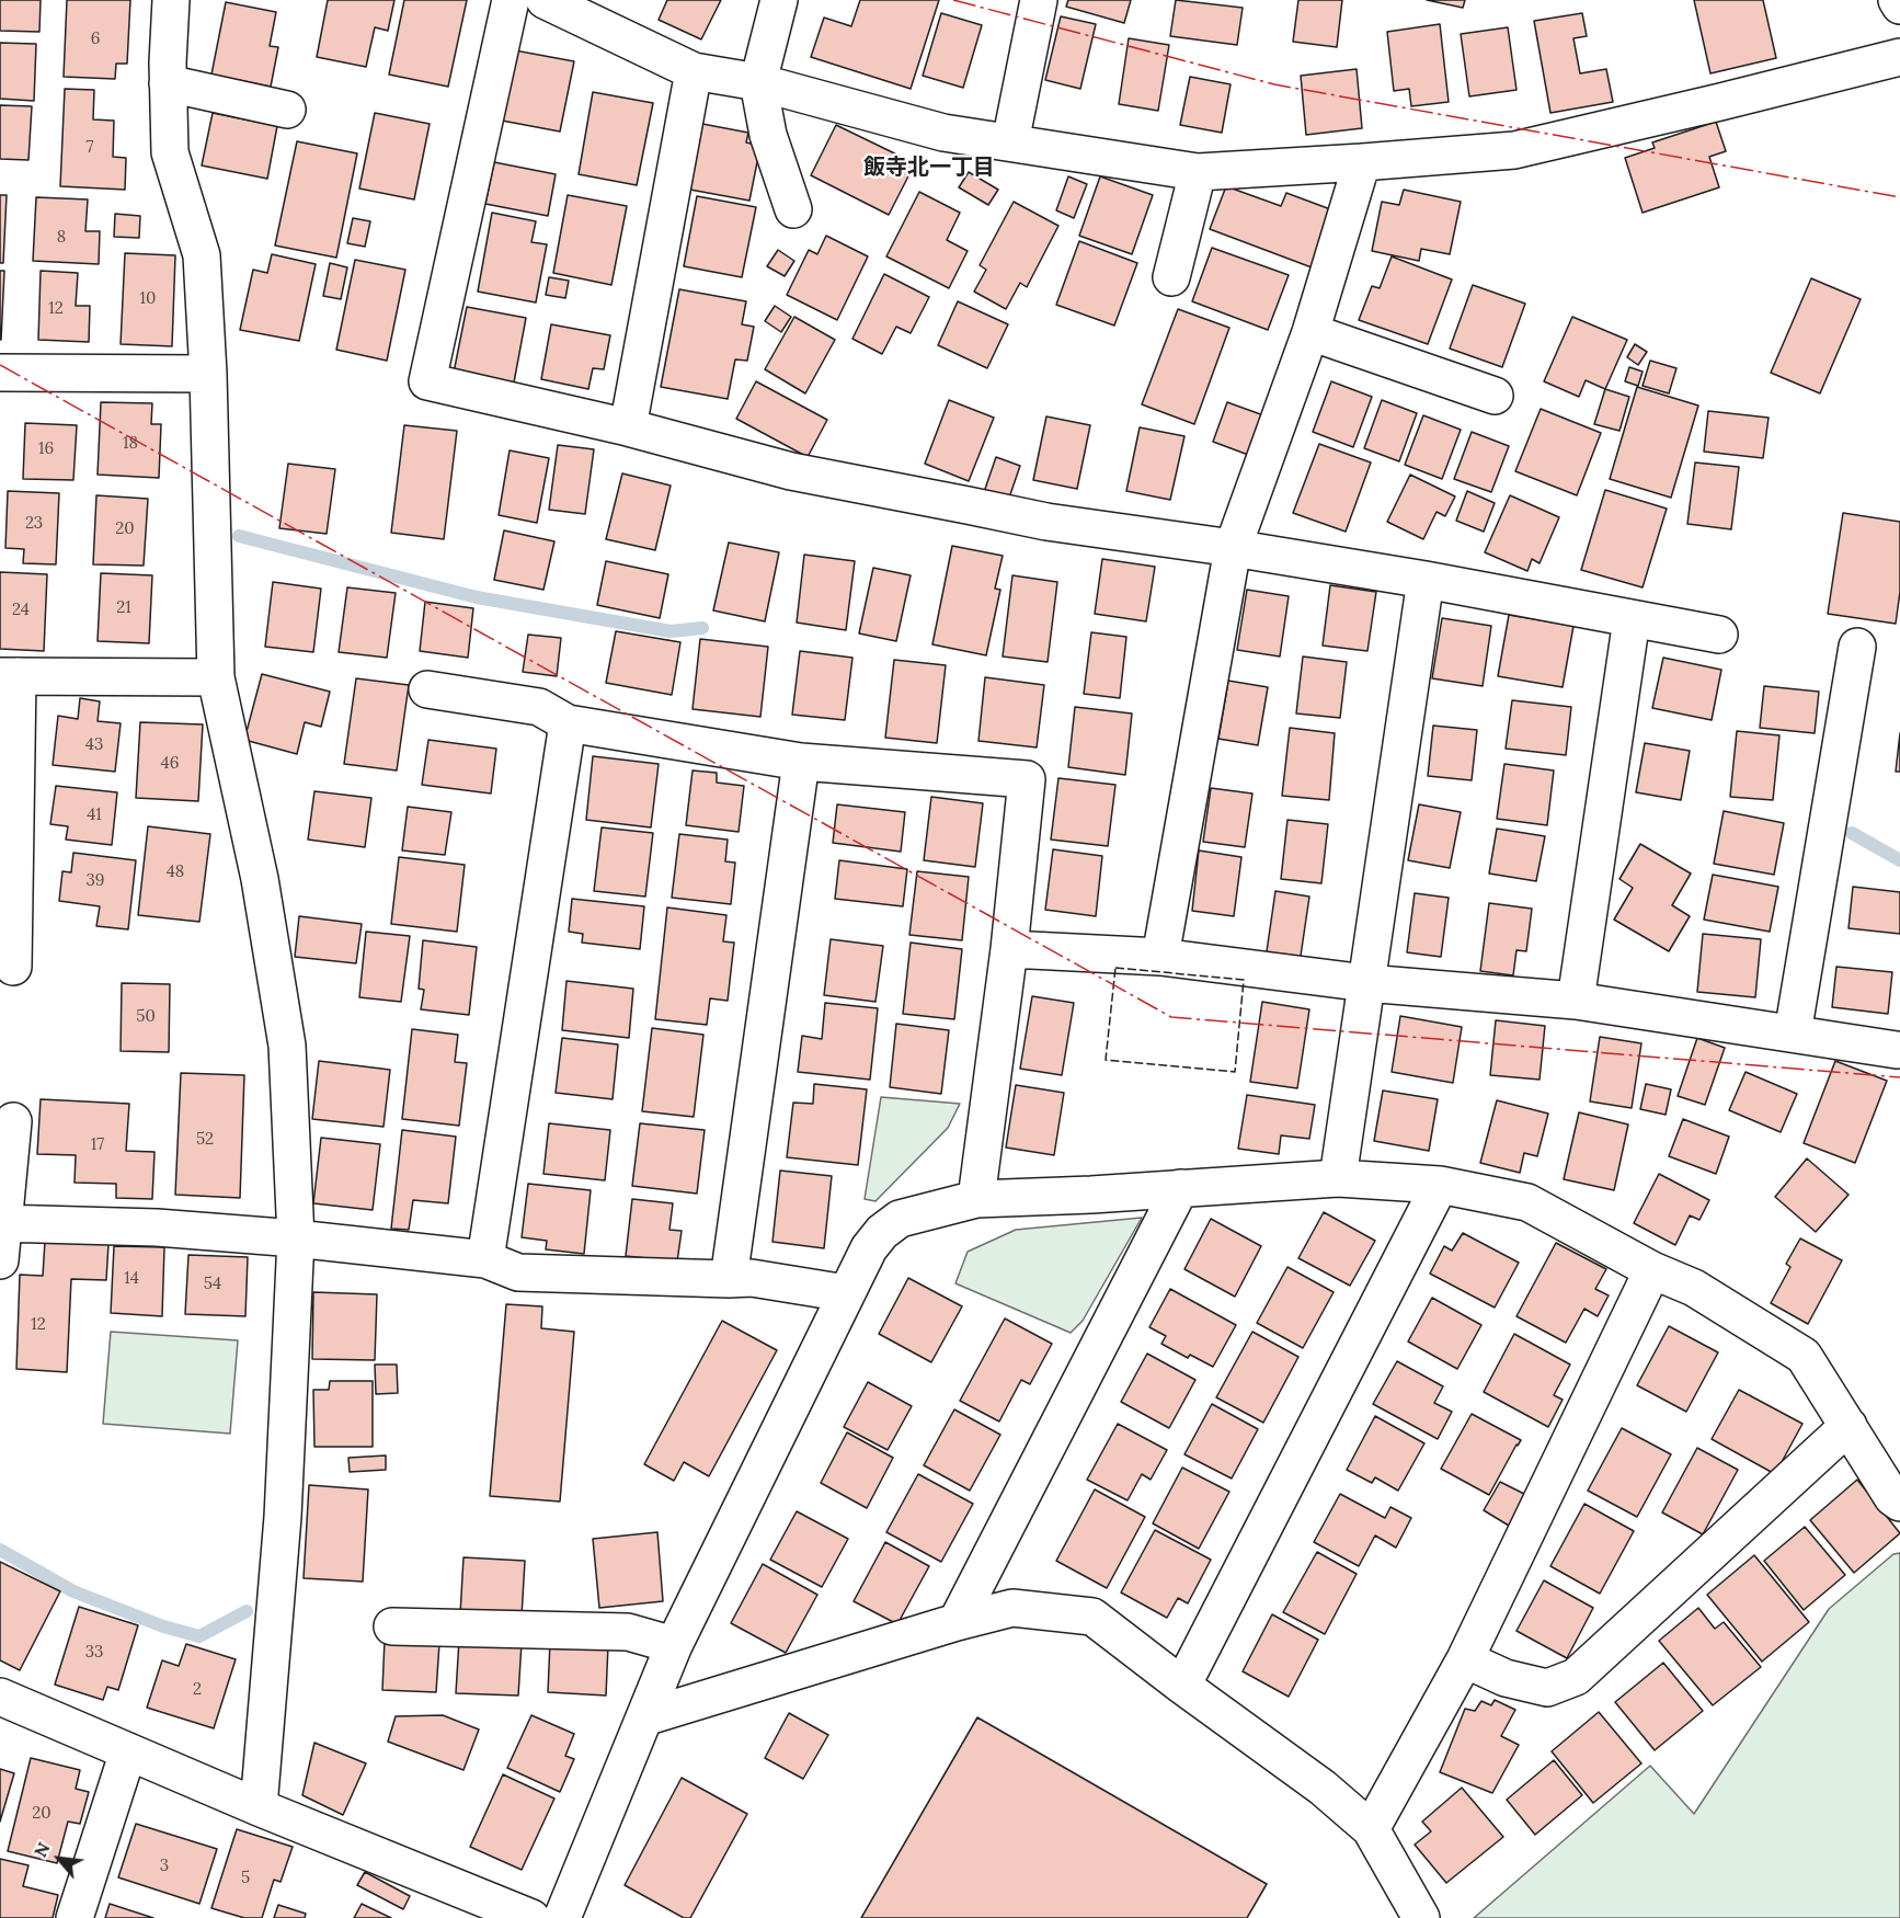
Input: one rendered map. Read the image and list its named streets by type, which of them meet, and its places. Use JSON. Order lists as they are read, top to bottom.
{
  "districts": ["飯寺北一丁目"],
  "house_numbers": [
    "6",
    "7",
    "8",
    "10",
    "12",
    "18",
    "16",
    "23",
    "20",
    "21",
    "24",
    "43",
    "46",
    "41",
    "48",
    "39",
    "50",
    "52",
    "17",
    "14",
    "54",
    "12",
    "33",
    "2",
    "20",
    "3",
    "5"
  ],
  "north": "top left"
}
